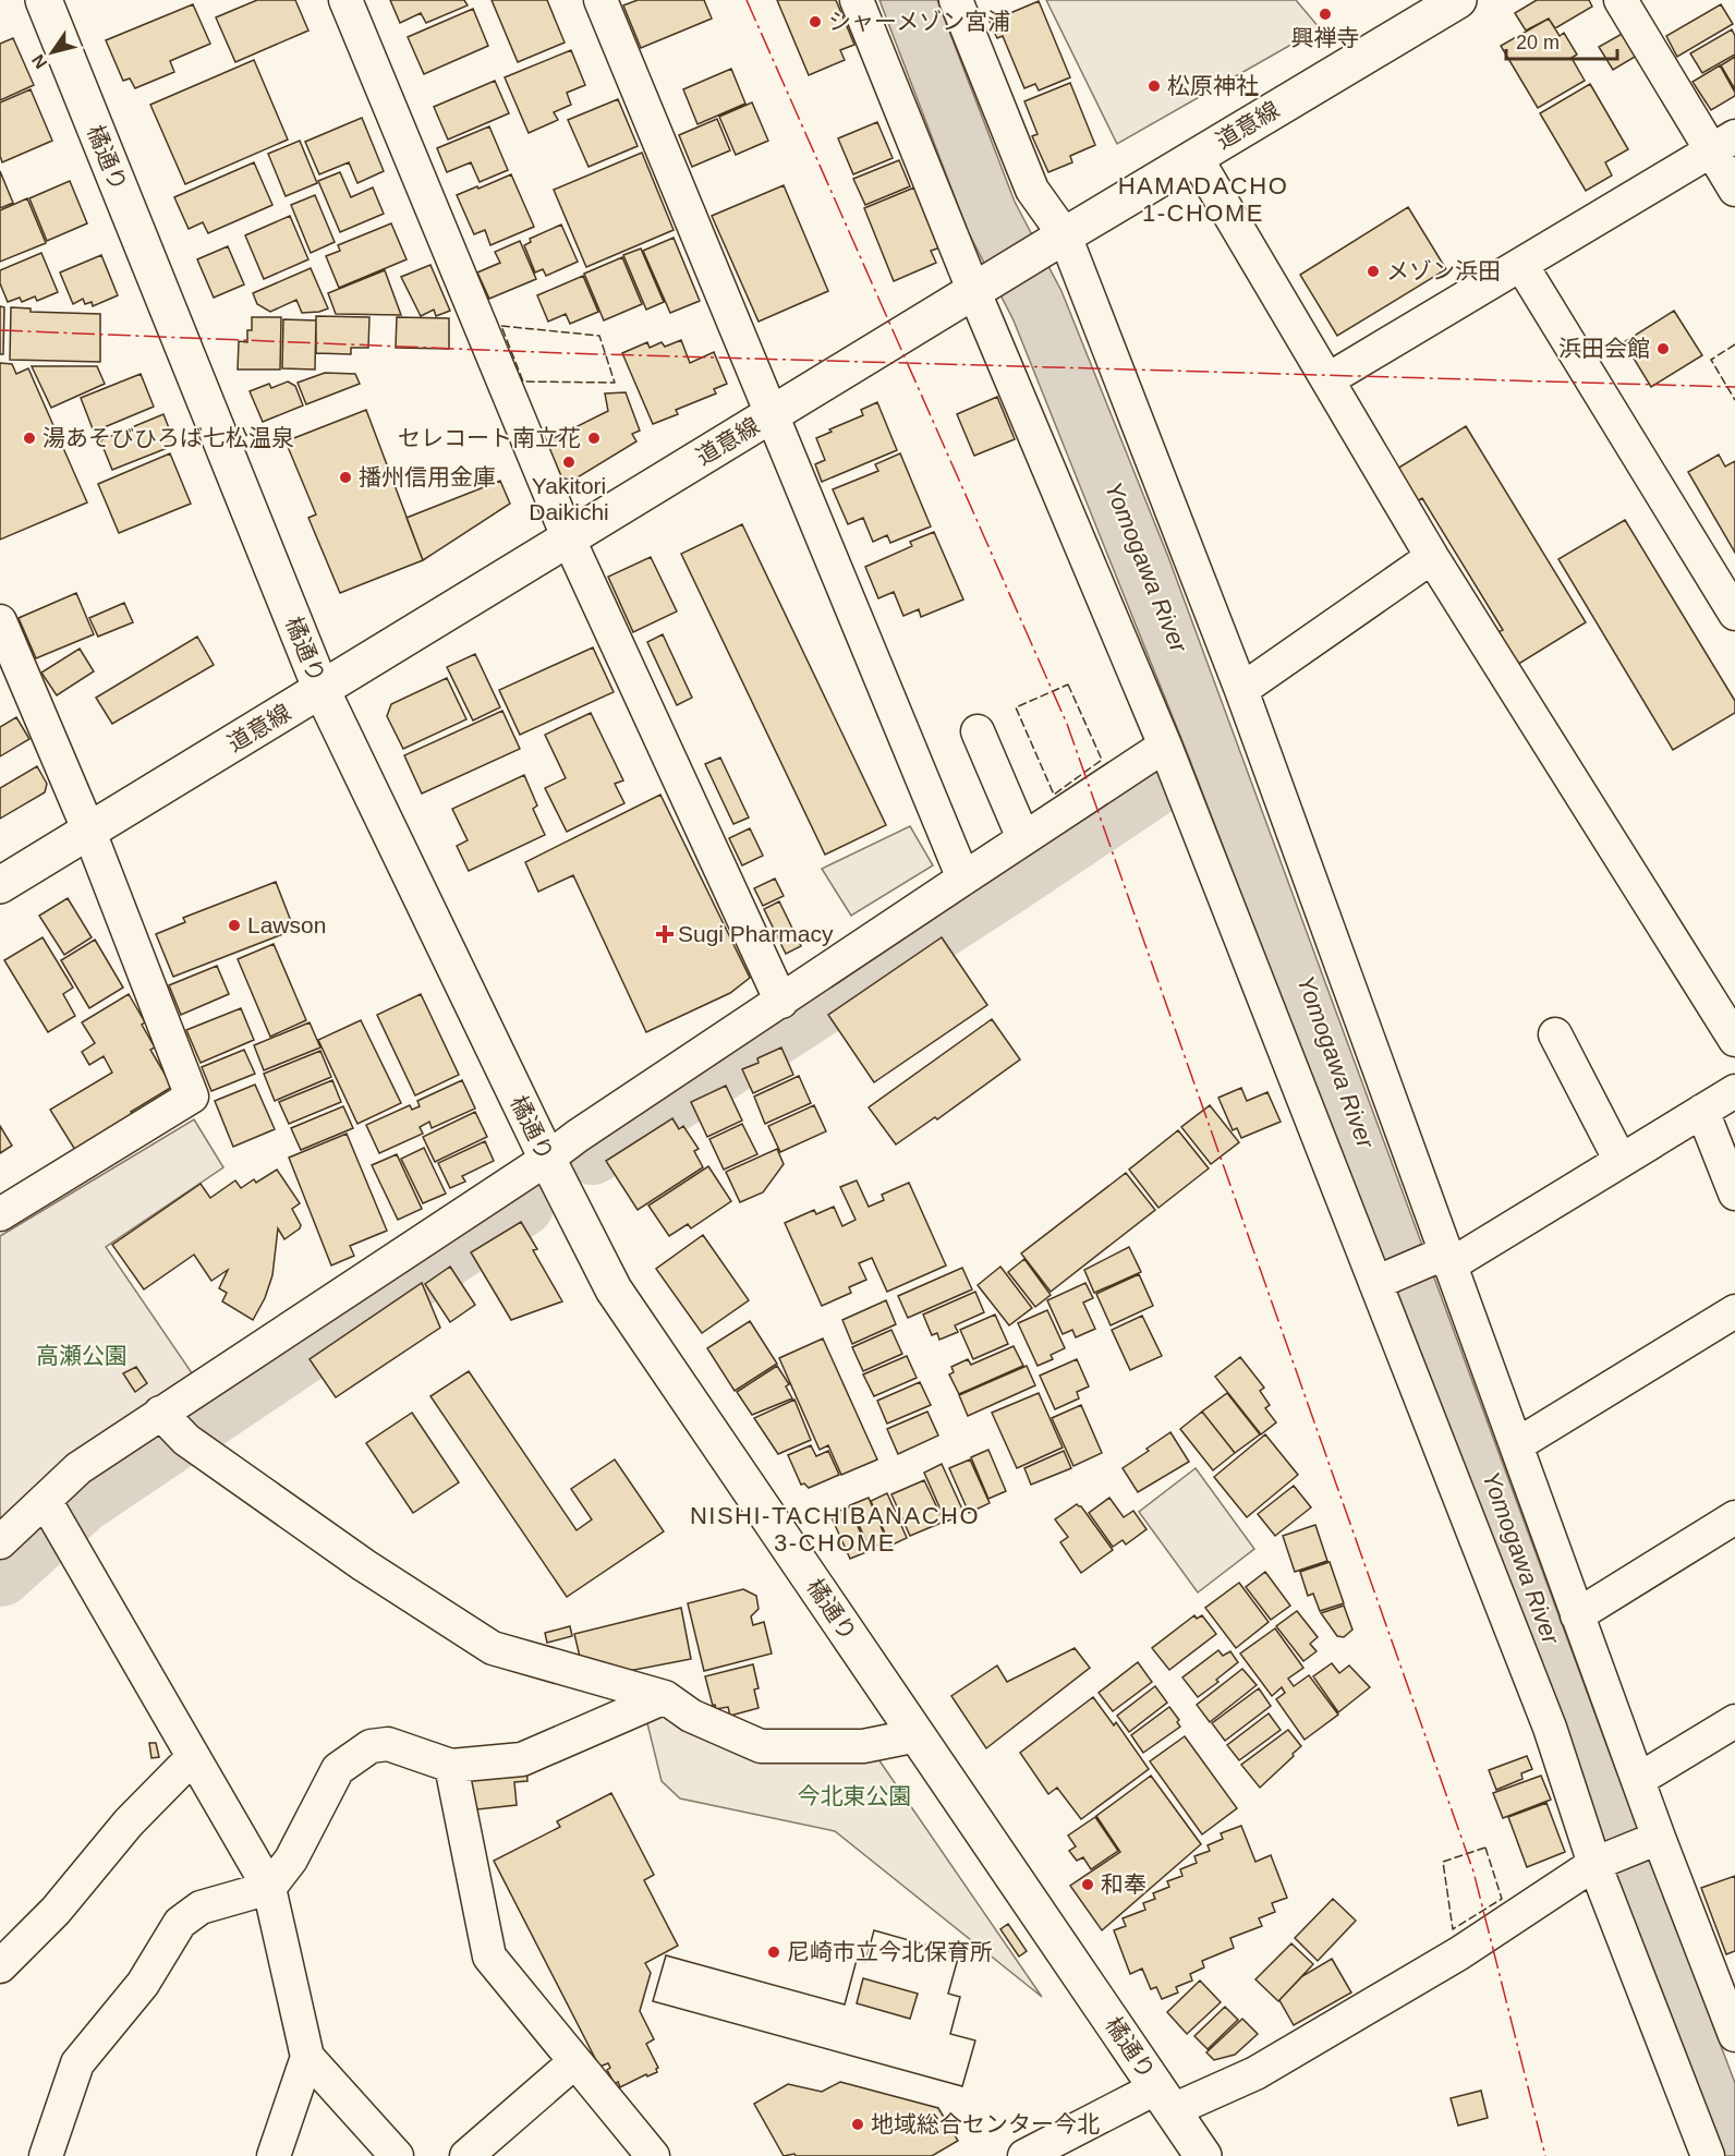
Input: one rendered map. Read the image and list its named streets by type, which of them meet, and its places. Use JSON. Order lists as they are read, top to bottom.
{
  "streets": {
    "street": ["道意線", "橘通り"]
  },
  "crossings": [
    ["道意線", "橘通り"]
  ],
  "districts": ["HAMADACHO 1-CHOME", "NISHI-TACHIBANACHO 3-CHOME"],
  "water": ["Yomogawa River"],
  "parks": ["高瀬公園", "今北東公園"],
  "places": {
    "other": [
      "興禅寺",
      "シャーメゾン宮浦",
      "松原神社",
      "メゾン浜田",
      "浜田会館",
      "湯あそびひろば七松温泉",
      "セレコート南立花",
      "Yakitori Daikichi",
      "播州信用金庫",
      "Lawson",
      "和奉",
      "尼崎市立今北保育所",
      "地域総合センター今北"
    ],
    "health": ["Sugi Pharmacy"]
  },
  "scale_bar": "20 m",
  "north": "bottom left"
}
